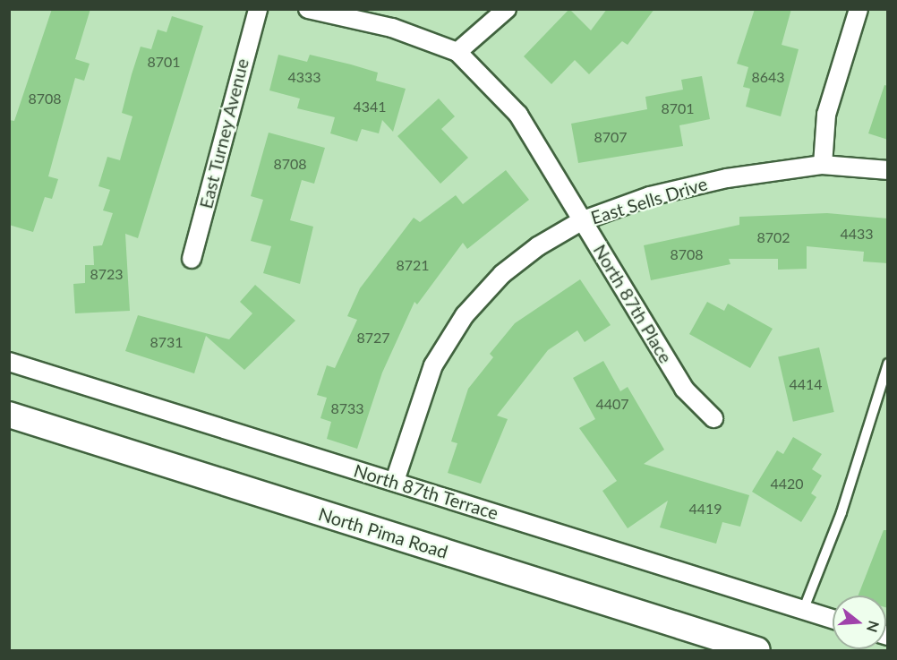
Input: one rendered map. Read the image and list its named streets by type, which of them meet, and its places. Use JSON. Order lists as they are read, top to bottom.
{
  "streets": {
    "main road": ["North Pima Road"],
    "street": [
      "East Turney Avenue",
      "East Sells Drive",
      "North 87th Place",
      "North 87th Terrace"
    ]
  },
  "crossings": [
    ["East Sells Drive", "North 87th Place"],
    ["East Sells Drive", "North 87th Terrace"]
  ],
  "house_numbers": [
    "8701",
    "4333",
    "8643",
    "8708",
    "4341",
    "8701",
    "8707",
    "8708",
    "4433",
    "8702",
    "8708",
    "8721",
    "8723",
    "8727",
    "8731",
    "4414",
    "4407",
    "8733",
    "4420",
    "4419"
  ],
  "north": "right"
}
